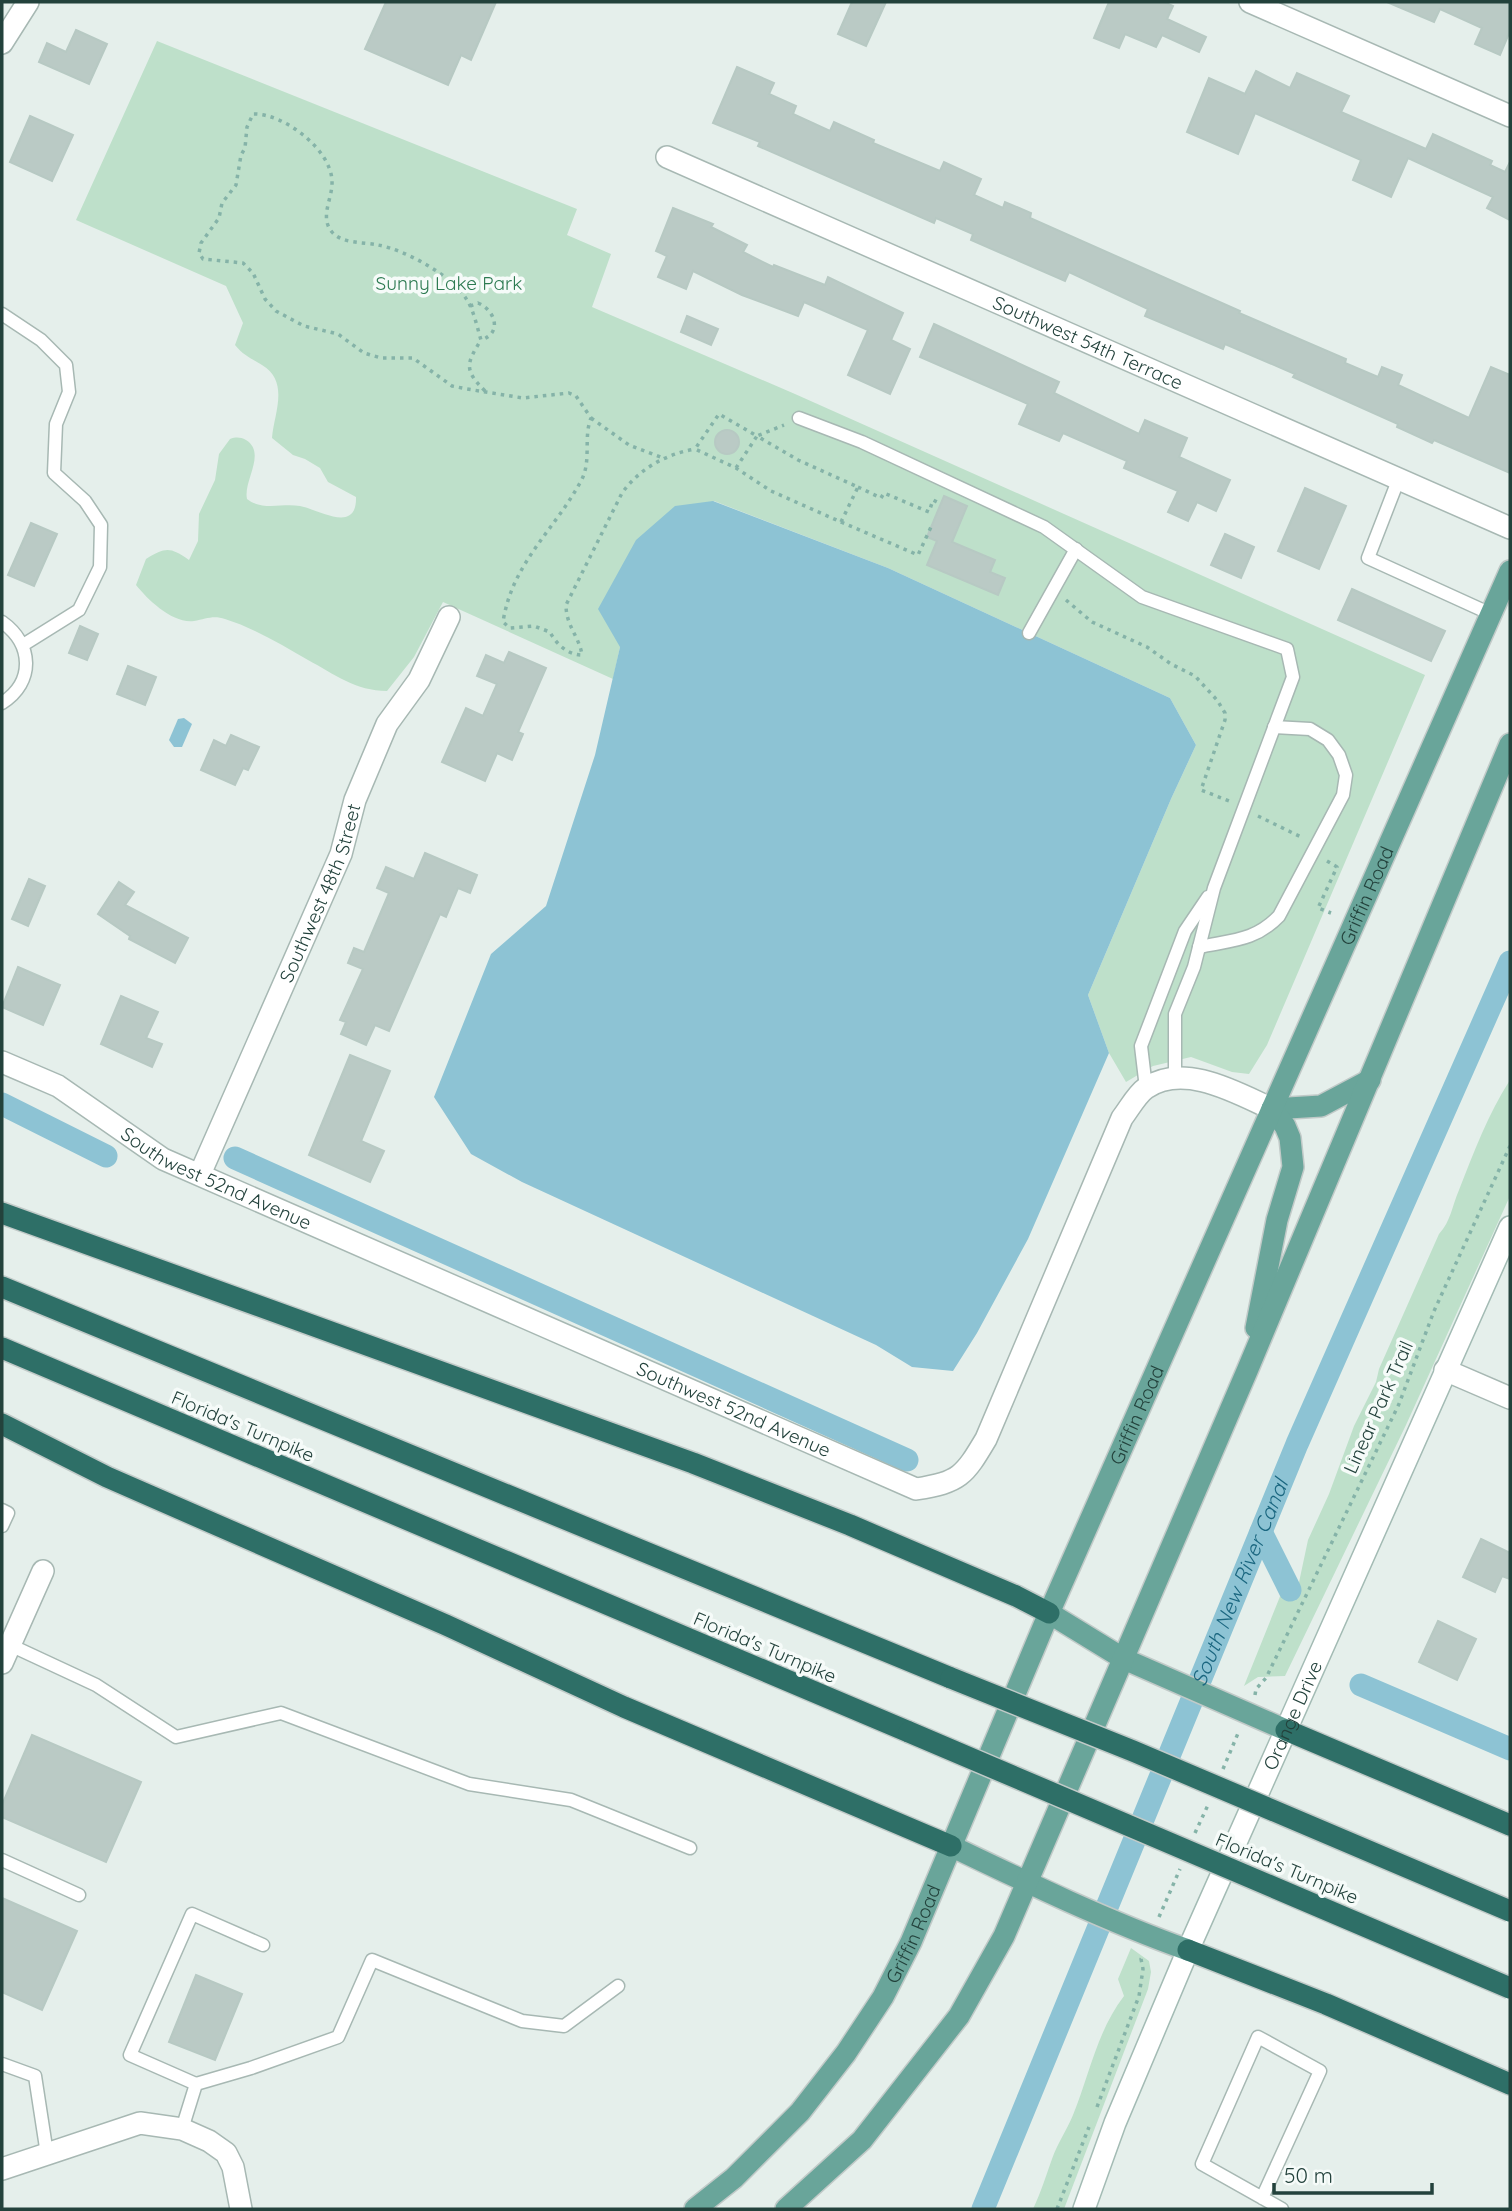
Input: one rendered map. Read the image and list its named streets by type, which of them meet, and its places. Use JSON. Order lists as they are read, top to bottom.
{
  "streets": {
    "highway": ["Florida's Turnpike"],
    "main road": ["Griffin Road"],
    "street": [
      "Southwest 54th Terrace",
      "Southwest 48th Street",
      "Southwest 52nd Avenue",
      "Orange Drive"
    ],
    "path": ["Linear Park Trail"]
  },
  "crossings": [
    ["Southwest 48th Street", "Southwest 52nd Avenue"]
  ],
  "water": ["South New River Canal"],
  "parks": ["Sunny Lake Park"],
  "scale_bar": "50 m"
}
